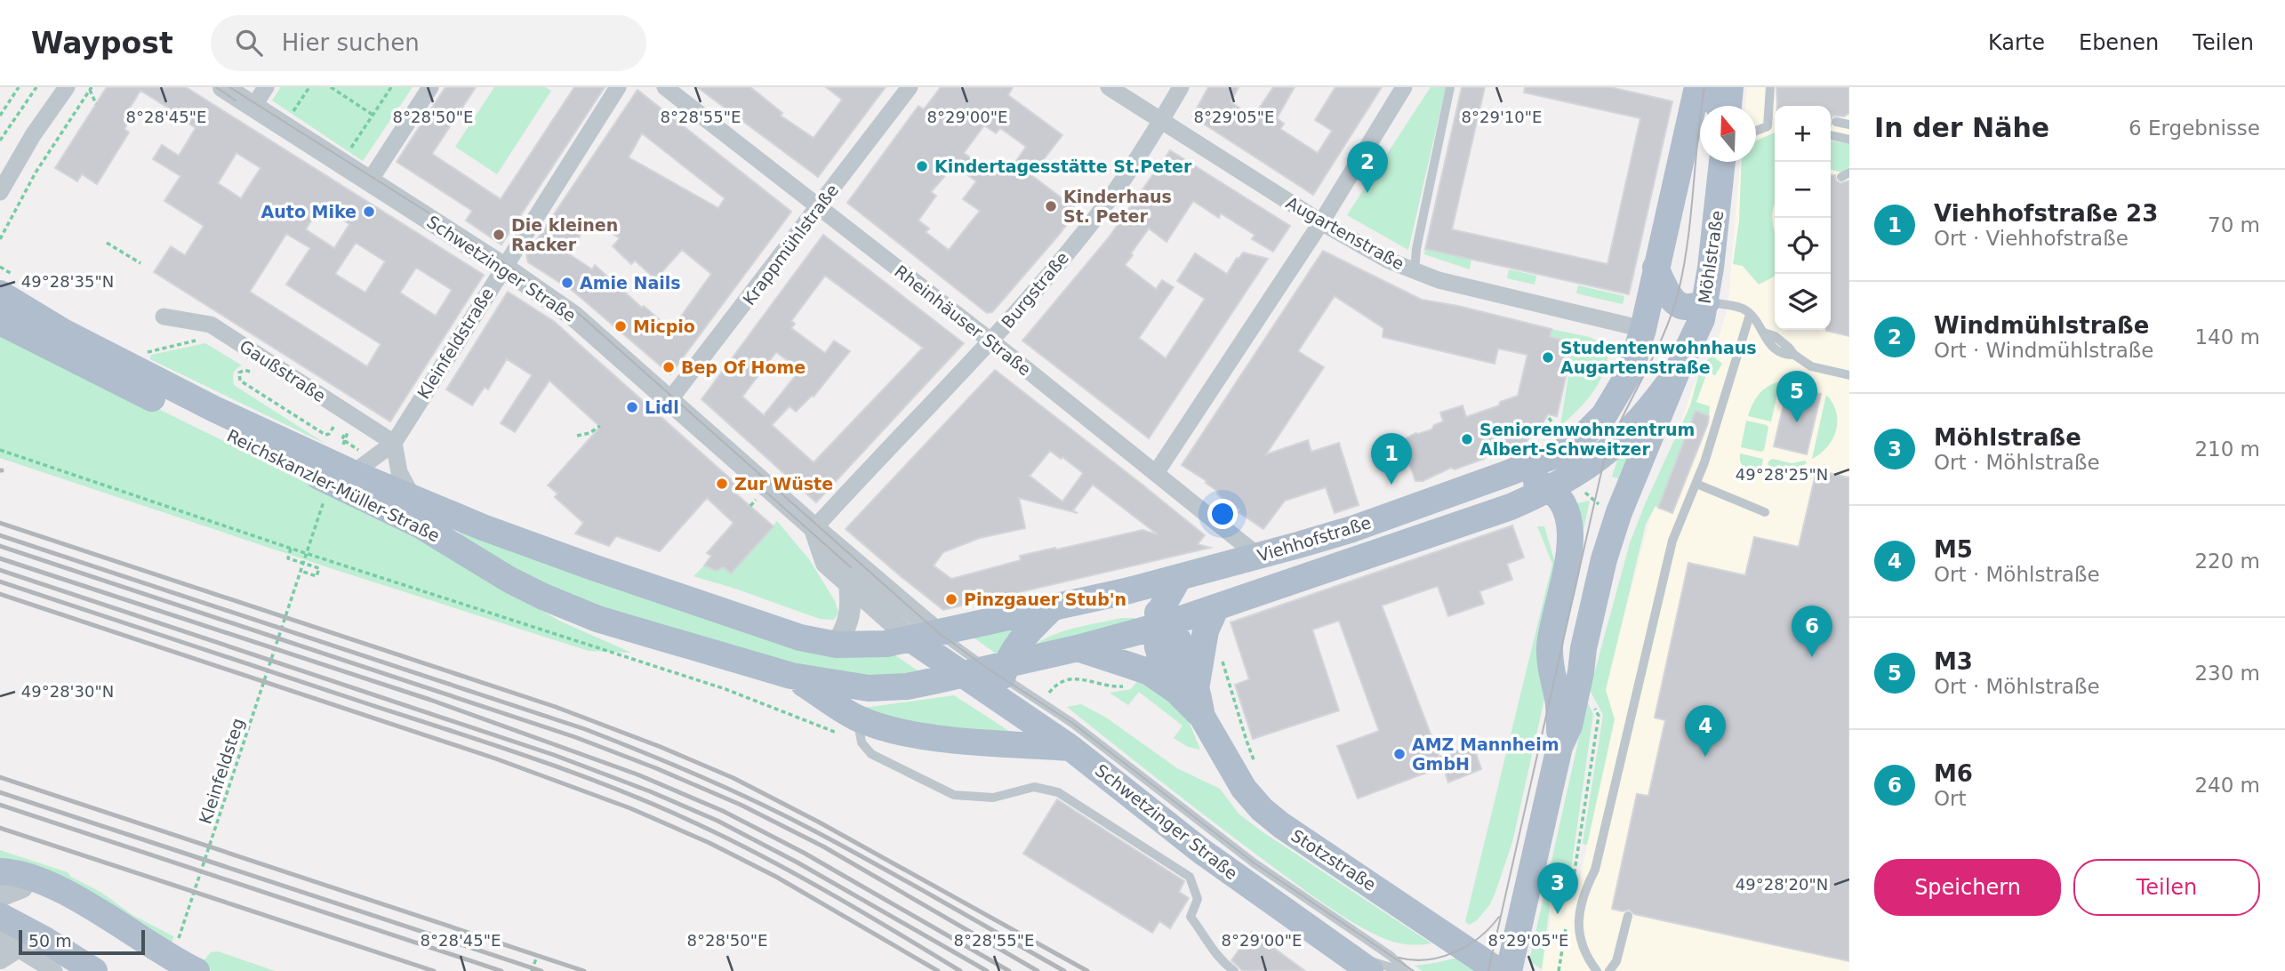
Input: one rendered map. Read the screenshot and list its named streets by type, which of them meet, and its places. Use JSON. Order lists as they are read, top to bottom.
{
  "streets": {
    "main road": [
      "Möhlstraße",
      "Schwetzinger Straße",
      "Reichskanzler-Müller-Straße",
      "Viehhofstraße",
      "Stotzstraße"
    ],
    "street": [
      "Augartenstraße",
      "Krappmühlstraße",
      "Burgstraße",
      "Rheinhäuser Straße",
      "Kleinfeldstraße",
      "Gaußstraße"
    ],
    "path": ["Kleinfeldsteg"]
  },
  "crossings": [
    ["Augartenstraße", "Burgstraße"],
    ["Augartenstraße", "Viehhofstraße"],
    ["Krappmühlstraße", "Schwetzinger Straße"],
    ["Krappmühlstraße", "Rheinhäuser Straße"],
    ["Möhlstraße", "Viehhofstraße"],
    ["Möhlstraße", "Stotzstraße"],
    ["Schwetzinger Straße", "Burgstraße"],
    ["Schwetzinger Straße", "Kleinfeldstraße"],
    ["Schwetzinger Straße", "Viehhofstraße"],
    ["Burgstraße", "Rheinhäuser Straße"],
    ["Rheinhäuser Straße", "Viehhofstraße"],
    ["Kleinfeldstraße", "Gaußstraße"],
    ["Kleinfeldstraße", "Reichskanzler-Müller-Straße"],
    ["Reichskanzler-Müller-Straße", "Viehhofstraße"],
    ["Viehhofstraße", "Stotzstraße"]
  ],
  "places": [
    "Kindertagesstätte St.Peter",
    "Kinderhaus St. Peter",
    "Auto Mike",
    "Die kleinen Racker",
    "Amie Nails",
    "Micpio",
    "Studentenwohnhaus Augartenstraße",
    "Bep Of Home",
    "Lidl",
    "Seniorenwohnzentrum Albert-Schweitzer",
    "Zur Wüste",
    "Pinzgauer Stub'n",
    "AMZ Mannheim GmbH"
  ],
  "scale_bar": "50 m",
  "north": "top",
  "page": {
    "header": "Waypost",
    "search": "Hier suchen",
    "nav": ["Karte", "Ebenen", "Teilen"],
    "heading": ["In der Nähe", "6 Ergebnisse"],
    "map_buttons": ["+", "−"],
    "pins": [
      "2",
      "5",
      "1",
      "6",
      "4",
      "3"
    ],
    "list": [
      {
        "mark": "1",
        "name": "Viehhofstraße 23",
        "note": "Ort · Viehhofstraße",
        "value": "70 m"
      },
      {
        "mark": "2",
        "name": "Windmühlstraße",
        "note": "Ort · Windmühlstraße",
        "value": "140 m"
      },
      {
        "mark": "3",
        "name": "Möhlstraße",
        "note": "Ort · Möhlstraße",
        "value": "210 m"
      },
      {
        "mark": "4",
        "name": "M5",
        "note": "Ort · Möhlstraße",
        "value": "220 m"
      },
      {
        "mark": "5",
        "name": "M3",
        "note": "Ort · Möhlstraße",
        "value": "230 m"
      },
      {
        "mark": "6",
        "name": "M6",
        "note": "Ort",
        "value": "240 m"
      }
    ],
    "buttons": ["Speichern", "Teilen"],
    "scale": "50 m"
  },
  "coordinates": [
    "8°28'45\"E",
    "8°28'50\"E",
    "8°28'55\"E",
    "8°29'00\"E",
    "8°29'05\"E",
    "8°29'10\"E",
    "49°28'35\"N",
    "49°28'25\"N",
    "49°28'30\"N",
    "49°28'20\"N"
  ]
}
